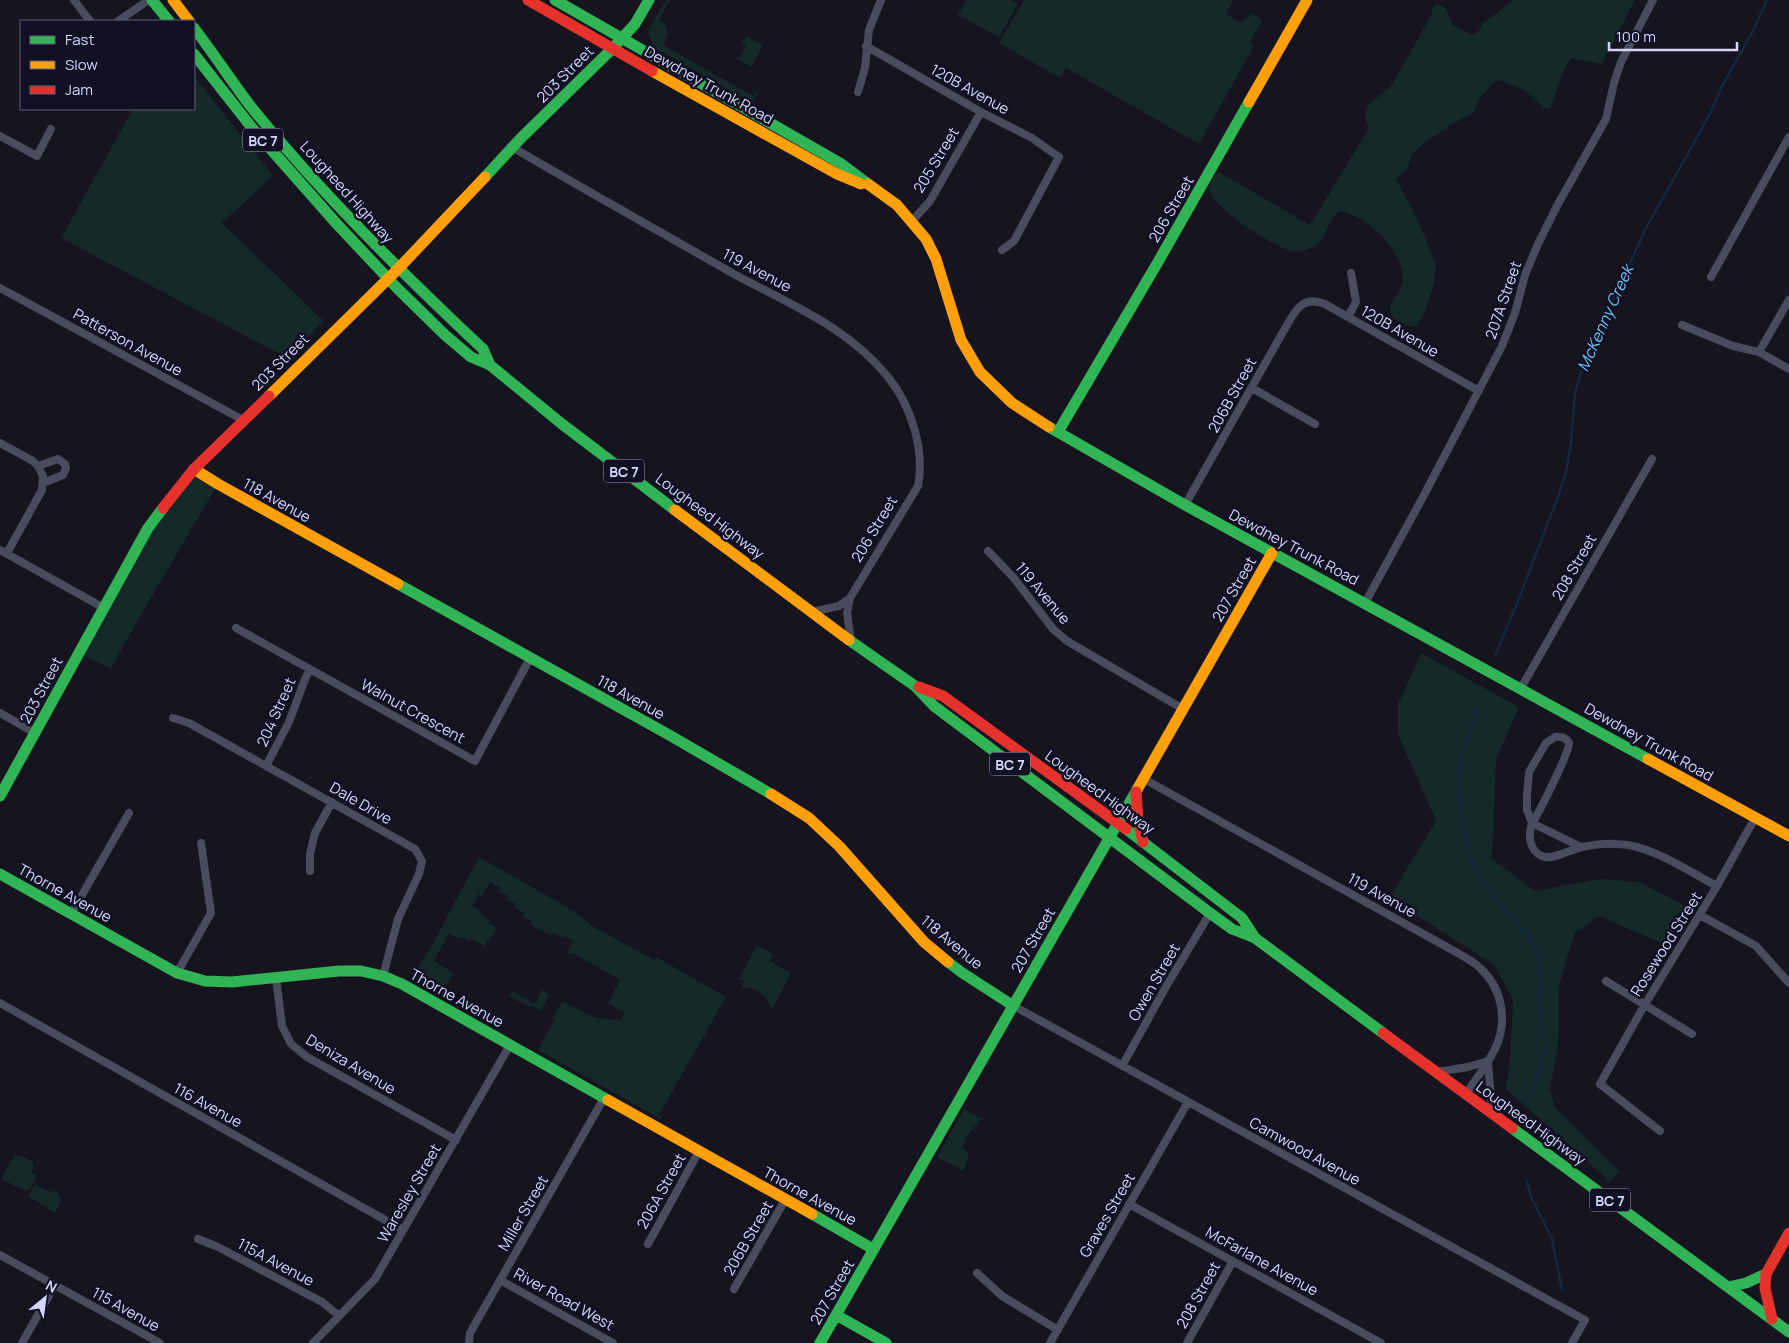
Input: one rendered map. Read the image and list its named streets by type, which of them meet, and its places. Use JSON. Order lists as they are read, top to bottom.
{
  "streets": {
    "main road": [
      "203 Street",
      "Dewdney Trunk Road",
      "BC 7",
      "Lougheed Highway",
      "206 Street",
      "118 Avenue",
      "207 Street",
      "Thorne Avenue"
    ],
    "street": [
      "120B Avenue",
      "205 Street",
      "119 Avenue",
      "207A Street",
      "Patterson Avenue",
      "206B Street",
      "208 Street",
      "Walnut Crescent",
      "204 Street",
      "Dale Drive",
      "Rosewood Street",
      "Owen Street",
      "Deniza Avenue",
      "116 Avenue",
      "Camwood Avenue",
      "206A Street",
      "Waresley Street",
      "Miller Street",
      "Graves Street",
      "McFarlane Avenue",
      "115A Avenue",
      "River Road West",
      "115 Avenue"
    ]
  },
  "crossings": [
    ["203 Street", "Dewdney Trunk Road"],
    ["203 Street", "Lougheed Highway"],
    ["203 Street", "119 Avenue"],
    ["203 Street", "Patterson Avenue"],
    ["203 Street", "118 Avenue"],
    ["Dewdney Trunk Road", "205 Street"],
    ["Dewdney Trunk Road", "206 Street"],
    ["Dewdney Trunk Road", "207A Street"],
    ["Dewdney Trunk Road", "206B Street"],
    ["Dewdney Trunk Road", "208 Street"],
    ["Dewdney Trunk Road", "207 Street"],
    ["Dewdney Trunk Road", "Rosewood Street"],
    ["120B Avenue", "205 Street"],
    ["120B Avenue", "207A Street"],
    ["120B Avenue", "206B Street"],
    ["Lougheed Highway", "206 Street"],
    ["Lougheed Highway", "119 Avenue"],
    ["Lougheed Highway", "207 Street"],
    ["Lougheed Highway", "Owen Street"],
    ["206 Street", "119 Avenue"],
    ["119 Avenue", "207 Street"],
    ["206B Street", "Thorne Avenue"],
    ["118 Avenue", "207 Street"],
    ["118 Avenue", "Walnut Crescent"],
    ["118 Avenue", "Camwood Avenue"],
    ["208 Street", "McFarlane Avenue"],
    ["207 Street", "Thorne Avenue"],
    ["207 Street", "Camwood Avenue"],
    ["Walnut Crescent", "204 Street"],
    ["204 Street", "Dale Drive"],
    ["Dale Drive", "Thorne Avenue"],
    ["Thorne Avenue", "Deniza Avenue"],
    ["Thorne Avenue", "206A Street"],
    ["Thorne Avenue", "Waresley Street"],
    ["Thorne Avenue", "Miller Street"],
    ["Owen Street", "Camwood Avenue"],
    ["Deniza Avenue", "Waresley Street"],
    ["116 Avenue", "Waresley Street"],
    ["Camwood Avenue", "Graves Street"],
    ["Waresley Street", "115A Avenue"],
    ["Miller Street", "River Road West"],
    ["Graves Street", "McFarlane Avenue"]
  ],
  "water": ["McKenny Creek"],
  "legend": ["Fast", "Slow", "Jam"],
  "scale_bar": "100 m",
  "north": "top right"
}
